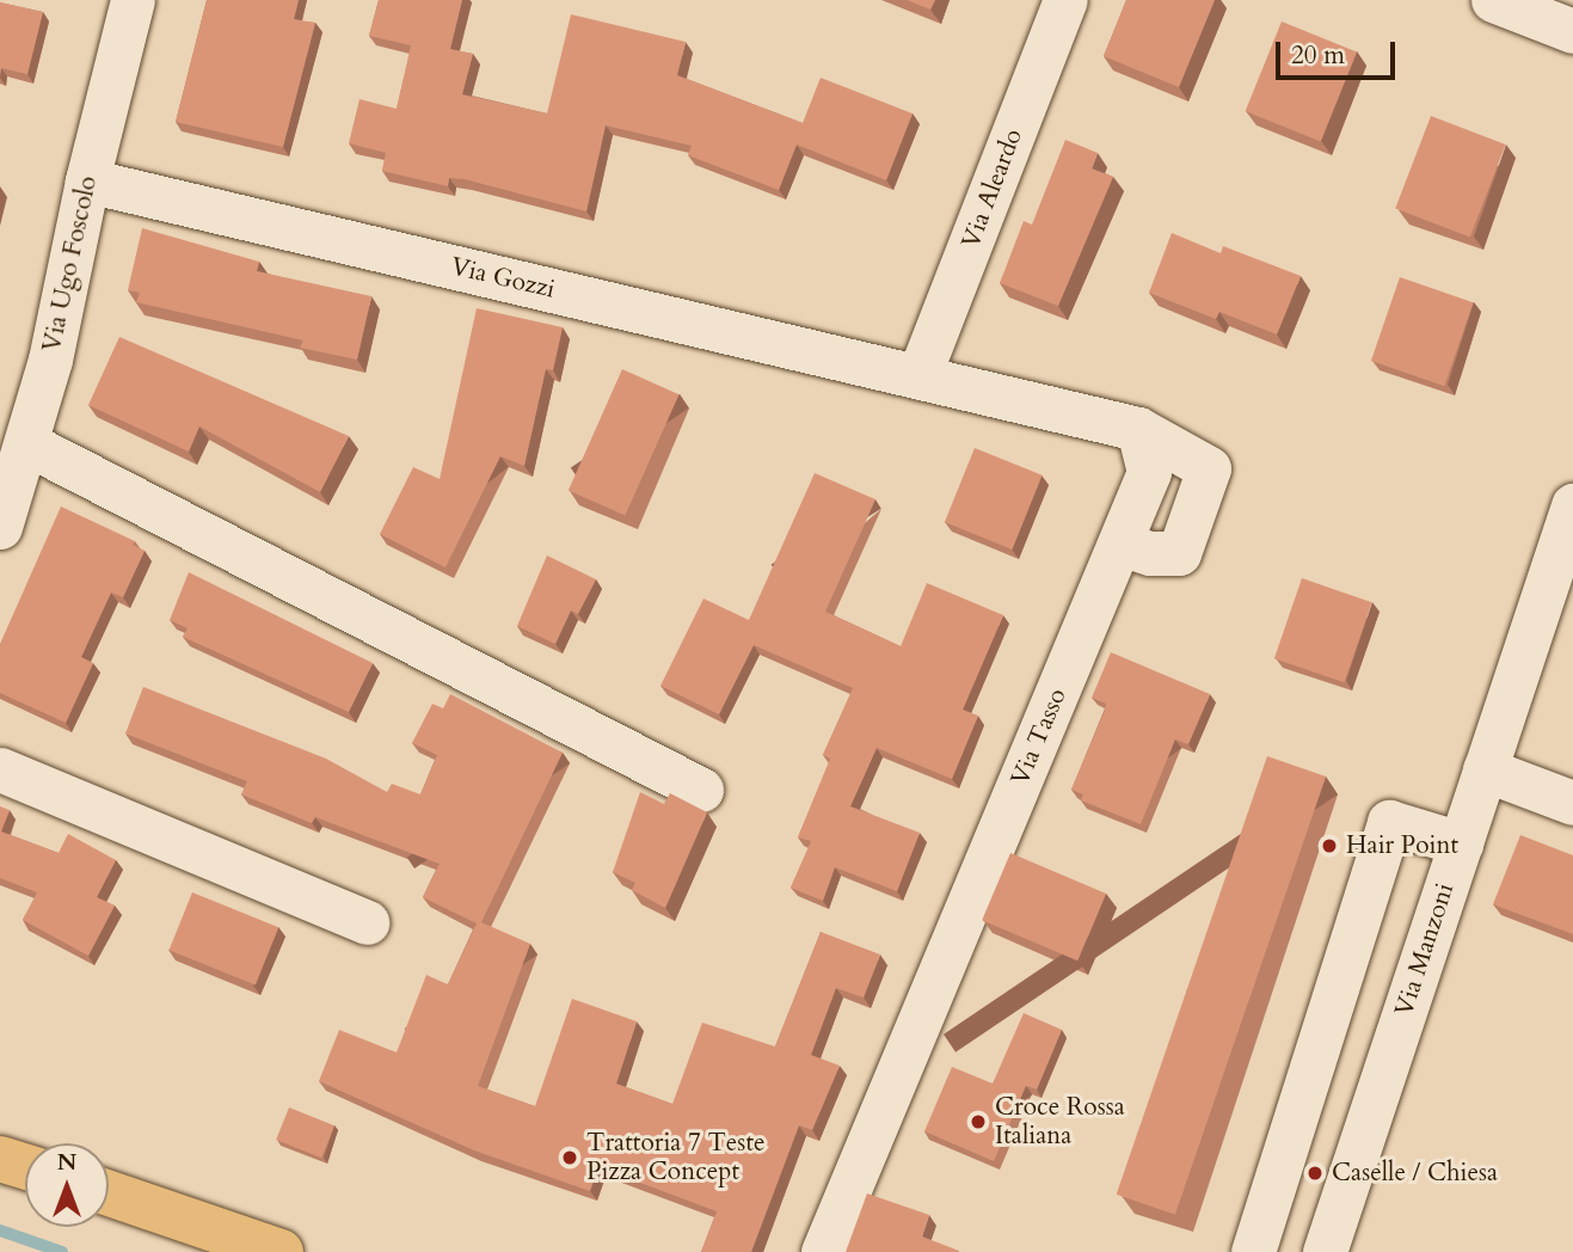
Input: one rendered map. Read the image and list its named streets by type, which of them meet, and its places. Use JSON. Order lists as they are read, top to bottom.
{
  "streets": {
    "street": [
      "Via Aleardo",
      "Via Ugo Foscolo",
      "Via Gozzi",
      "Via Tasso",
      "Via Manzoni"
    ]
  },
  "crossings": [
    ["Via Aleardo", "Via Gozzi"],
    ["Via Ugo Foscolo", "Via Gozzi"]
  ],
  "places": [
    "Hair Point",
    "Croce Rossa Italiana",
    "Trattoria 7 Teste Pizza Concept",
    "Caselle / Chiesa"
  ],
  "scale_bar": "20 m",
  "north": "top"
}
